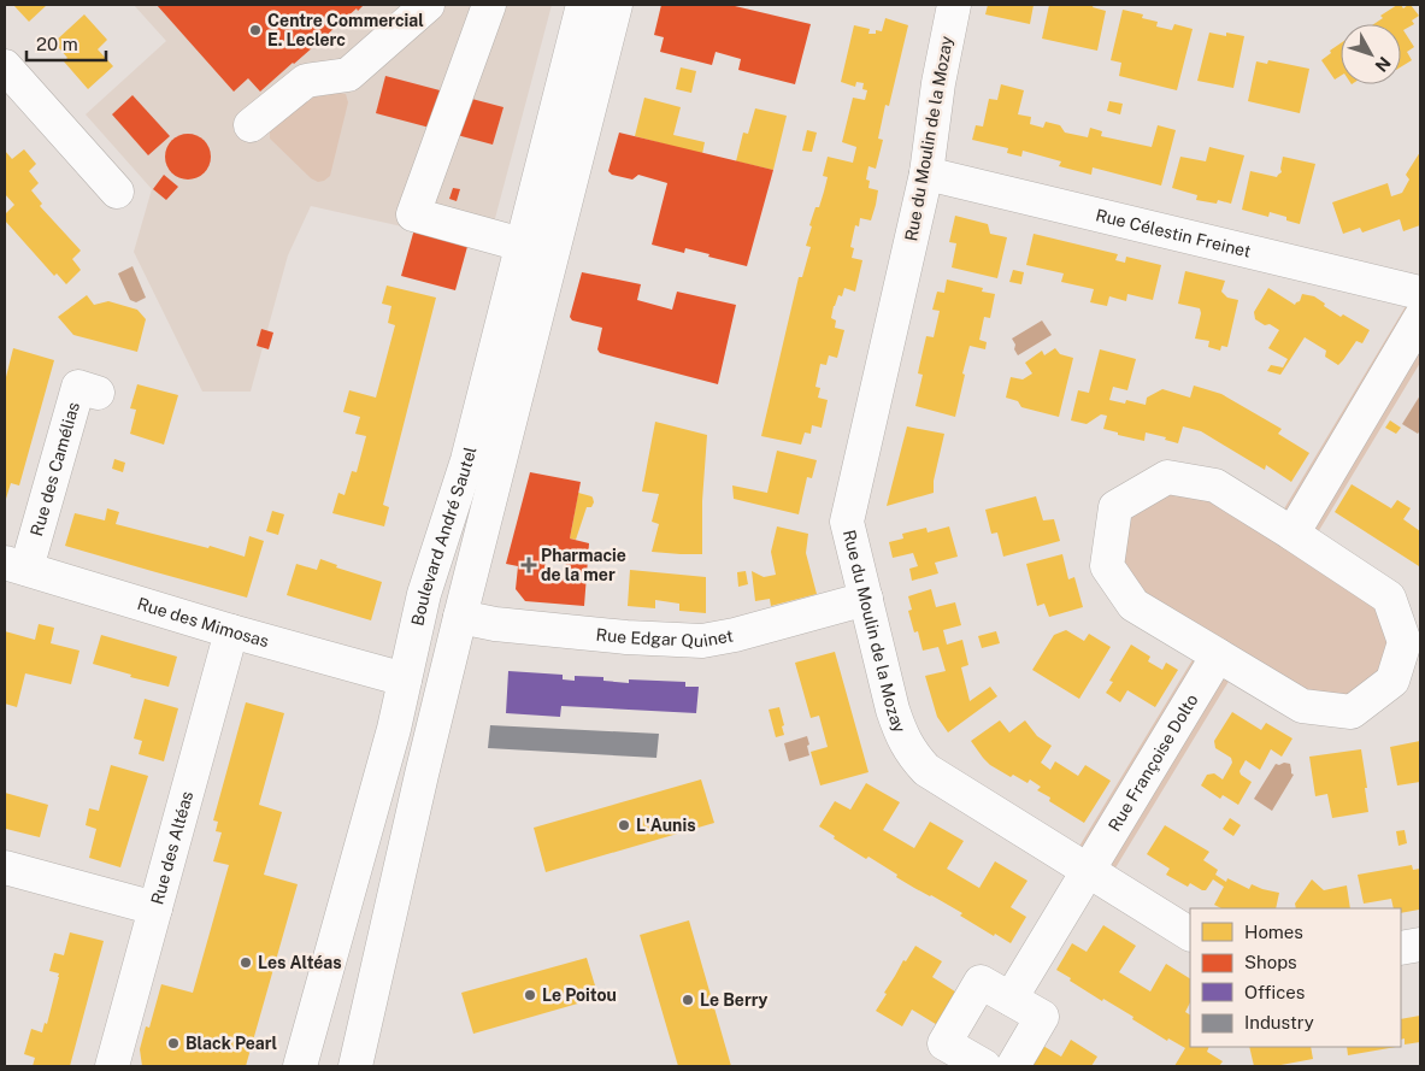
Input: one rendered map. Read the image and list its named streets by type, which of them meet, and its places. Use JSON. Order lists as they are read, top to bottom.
{
  "streets": {
    "street": [
      "Rue du Moulin de la Mozay",
      "Rue Célestin Freinet",
      "Rue des Camélias",
      "Boulevard André Sautel",
      "Rue des Mimosas",
      "Rue Edgar Quinet",
      "Rue Françoise Dolto",
      "Rue des Altéas"
    ]
  },
  "crossings": [
    ["Rue du Moulin de la Mozay", "Rue Célestin Freinet"],
    ["Rue du Moulin de la Mozay", "Rue Edgar Quinet"],
    ["Rue du Moulin de la Mozay", "Rue Françoise Dolto"],
    ["Rue des Camélias", "Rue des Mimosas"],
    ["Boulevard André Sautel", "Rue des Mimosas"],
    ["Boulevard André Sautel", "Rue Edgar Quinet"],
    ["Rue des Mimosas", "Rue des Altéas"]
  ],
  "places": {
    "other": [
      "Centre Commercial E. Leclerc",
      "L'Aunis",
      "Les Altéas",
      "Le Poitou",
      "Le Berry",
      "Black Pearl"
    ],
    "health": ["Pharmacie de la mer"]
  },
  "legend": [
    "Homes",
    "Shops",
    "Offices",
    "Industry"
  ],
  "scale_bar": "20 m",
  "north": "bottom right"
}
